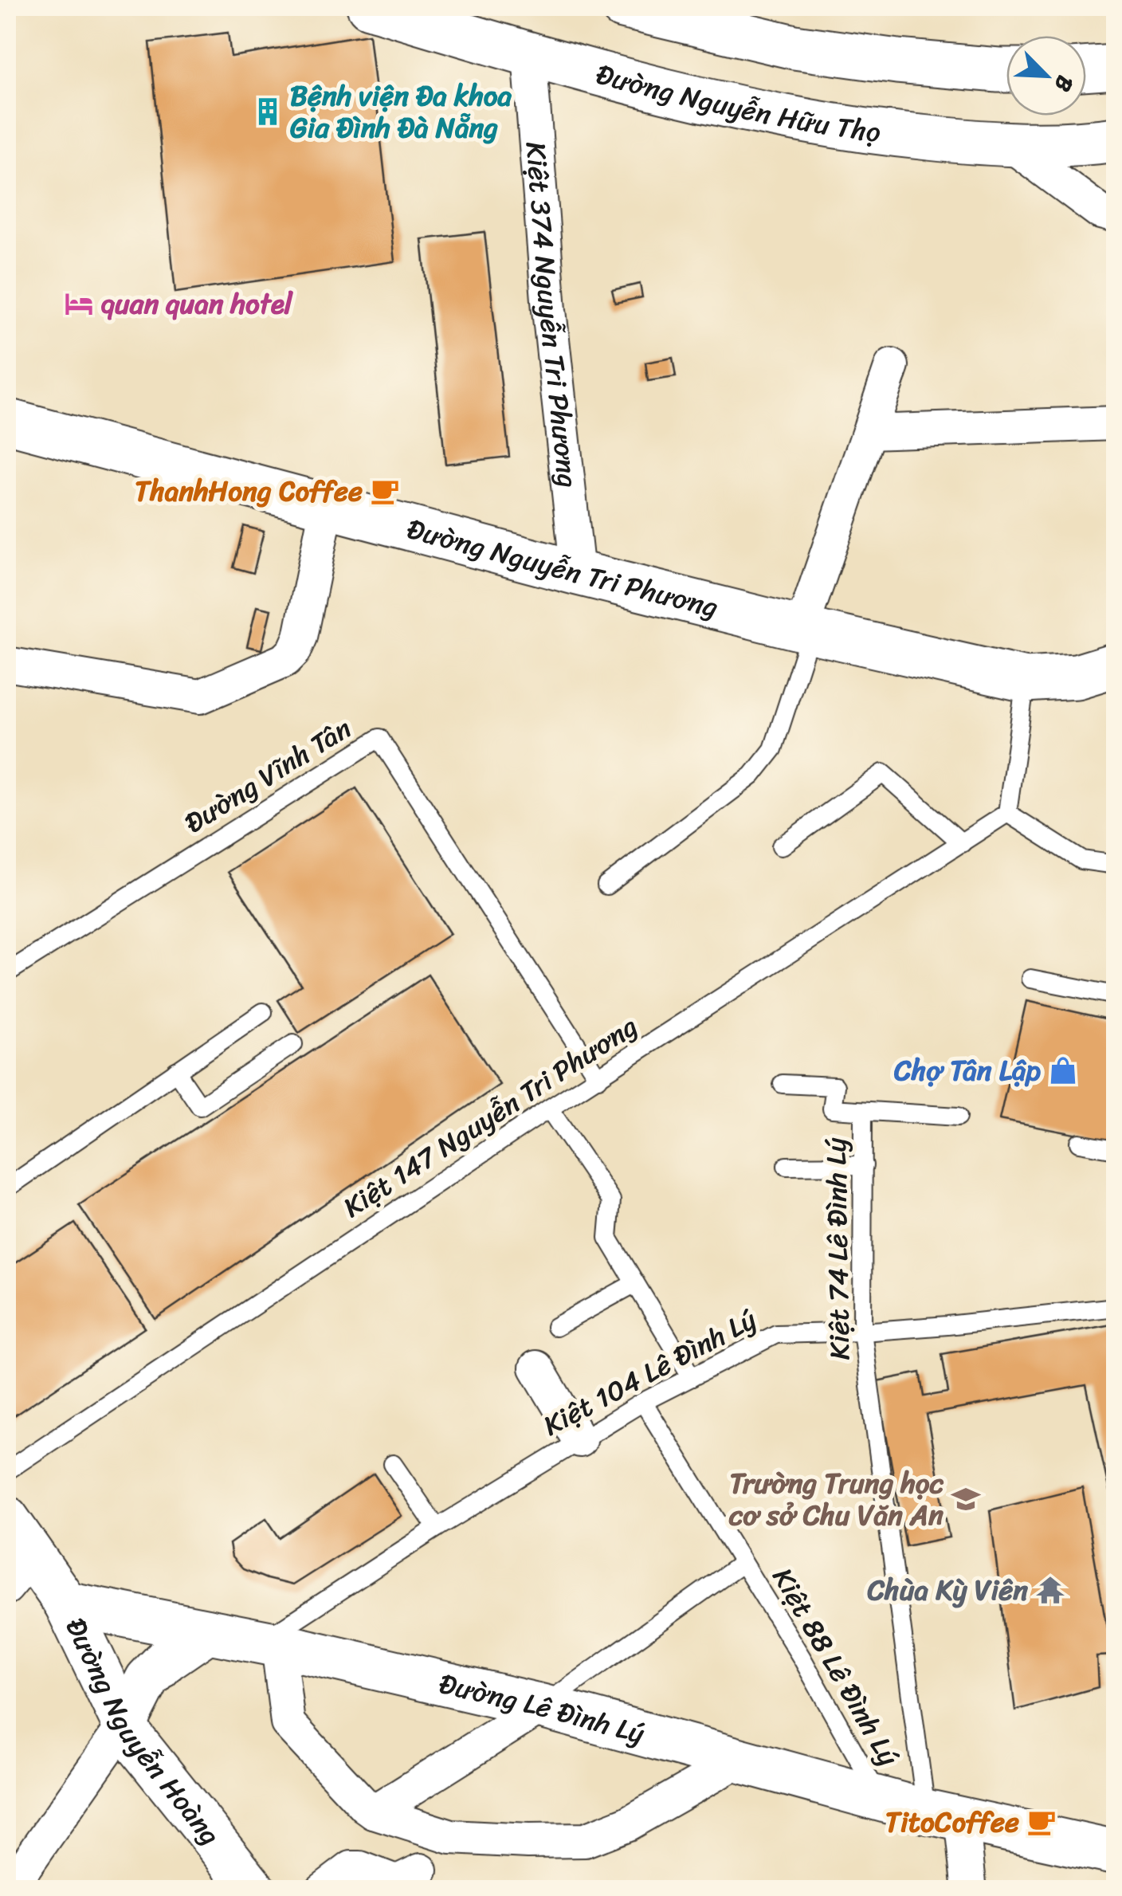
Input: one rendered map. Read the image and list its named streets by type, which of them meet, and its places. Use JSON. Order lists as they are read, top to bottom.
{
  "streets": {
    "main road": [
      "Đường Nguyễn Hữu Thọ",
      "Đường Nguyễn Tri Phương",
      "Đường Lê Đình Lý",
      "Đường Nguyễn Hoàng"
    ],
    "street": ["Kiệt 374 Nguyễn Tri Phương"],
    "lane": [
      "Đường Vĩnh Tân",
      "Kiệt 147 Nguyễn Tri Phương",
      "Kiệt 74 Lê Đình Lý",
      "Kiệt 104 Lê Đình Lý",
      "Kiệt 88 Lê Đình Lý"
    ]
  },
  "crossings": [
    ["Đường Nguyễn Hữu Thọ", "Kiệt 374 Nguyễn Tri Phương"],
    ["Kiệt 374 Nguyễn Tri Phương", "Đường Nguyễn Tri Phương"],
    ["Đường Vĩnh Tân", "Kiệt 147 Nguyễn Tri Phương"],
    ["Kiệt 74 Lê Đình Lý", "Kiệt 104 Lê Đình Lý"],
    ["Kiệt 74 Lê Đình Lý", "Đường Lê Đình Lý"],
    ["Kiệt 104 Lê Đình Lý", "Kiệt 88 Lê Đình Lý"],
    ["Kiệt 104 Lê Đình Lý", "Đường Lê Đình Lý"],
    ["Kiệt 88 Lê Đình Lý", "Đường Lê Đình Lý"],
    ["Đường Lê Đình Lý", "Đường Nguyễn Hoàng"]
  ],
  "places": {
    "building": ["Bệnh viện Đa khoa Gia Đình Đà Nẵng"],
    "hotel": ["quan quan hotel"],
    "cafe": ["ThanhHong Coffee", "TitoCoffee"],
    "shop": ["Chợ Tân Lập"],
    "school or university": ["Trường Trung học cơ sở Chu Văn An"],
    "temple": ["Chùa Kỳ Viên"]
  },
  "north": "bottom right"
}
